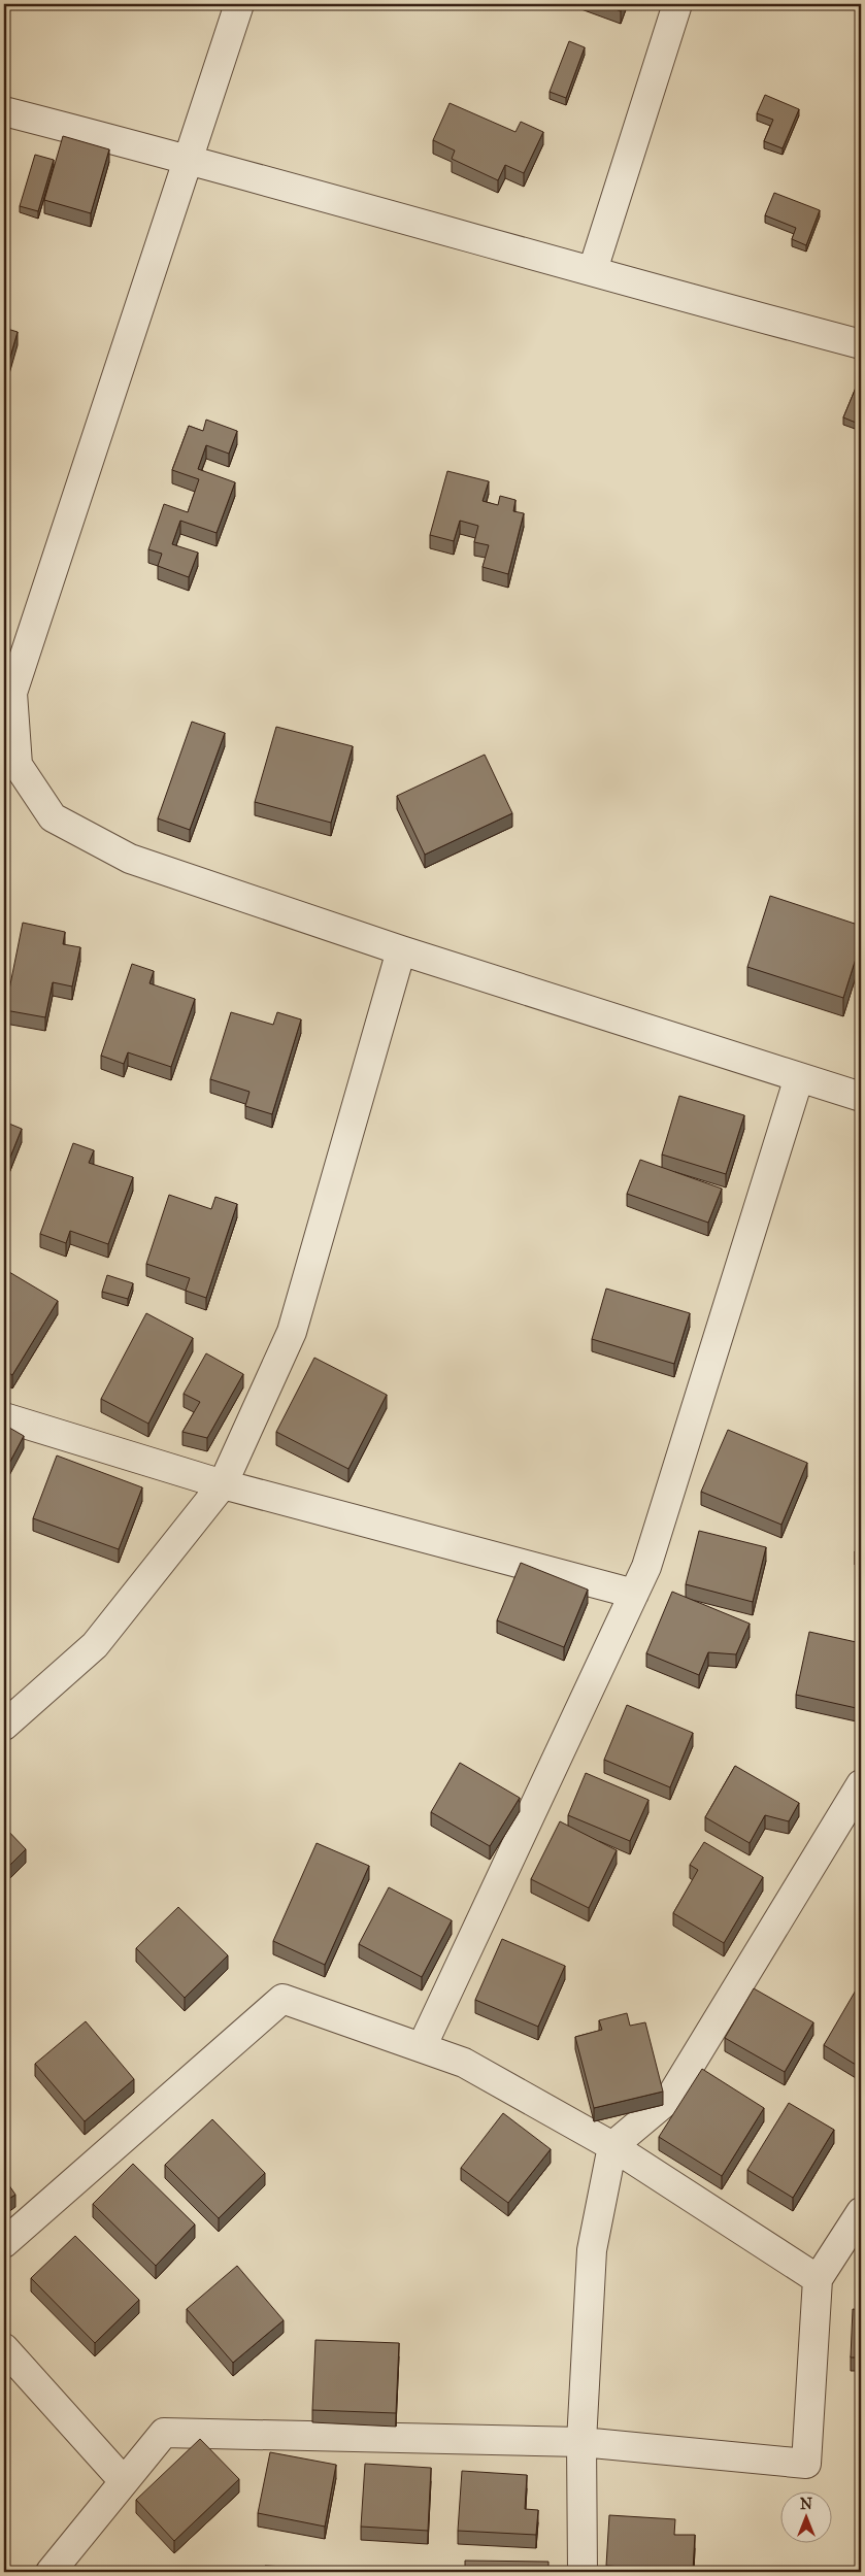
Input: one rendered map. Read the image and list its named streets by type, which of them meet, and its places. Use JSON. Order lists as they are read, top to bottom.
{
  "north": "top"
}
